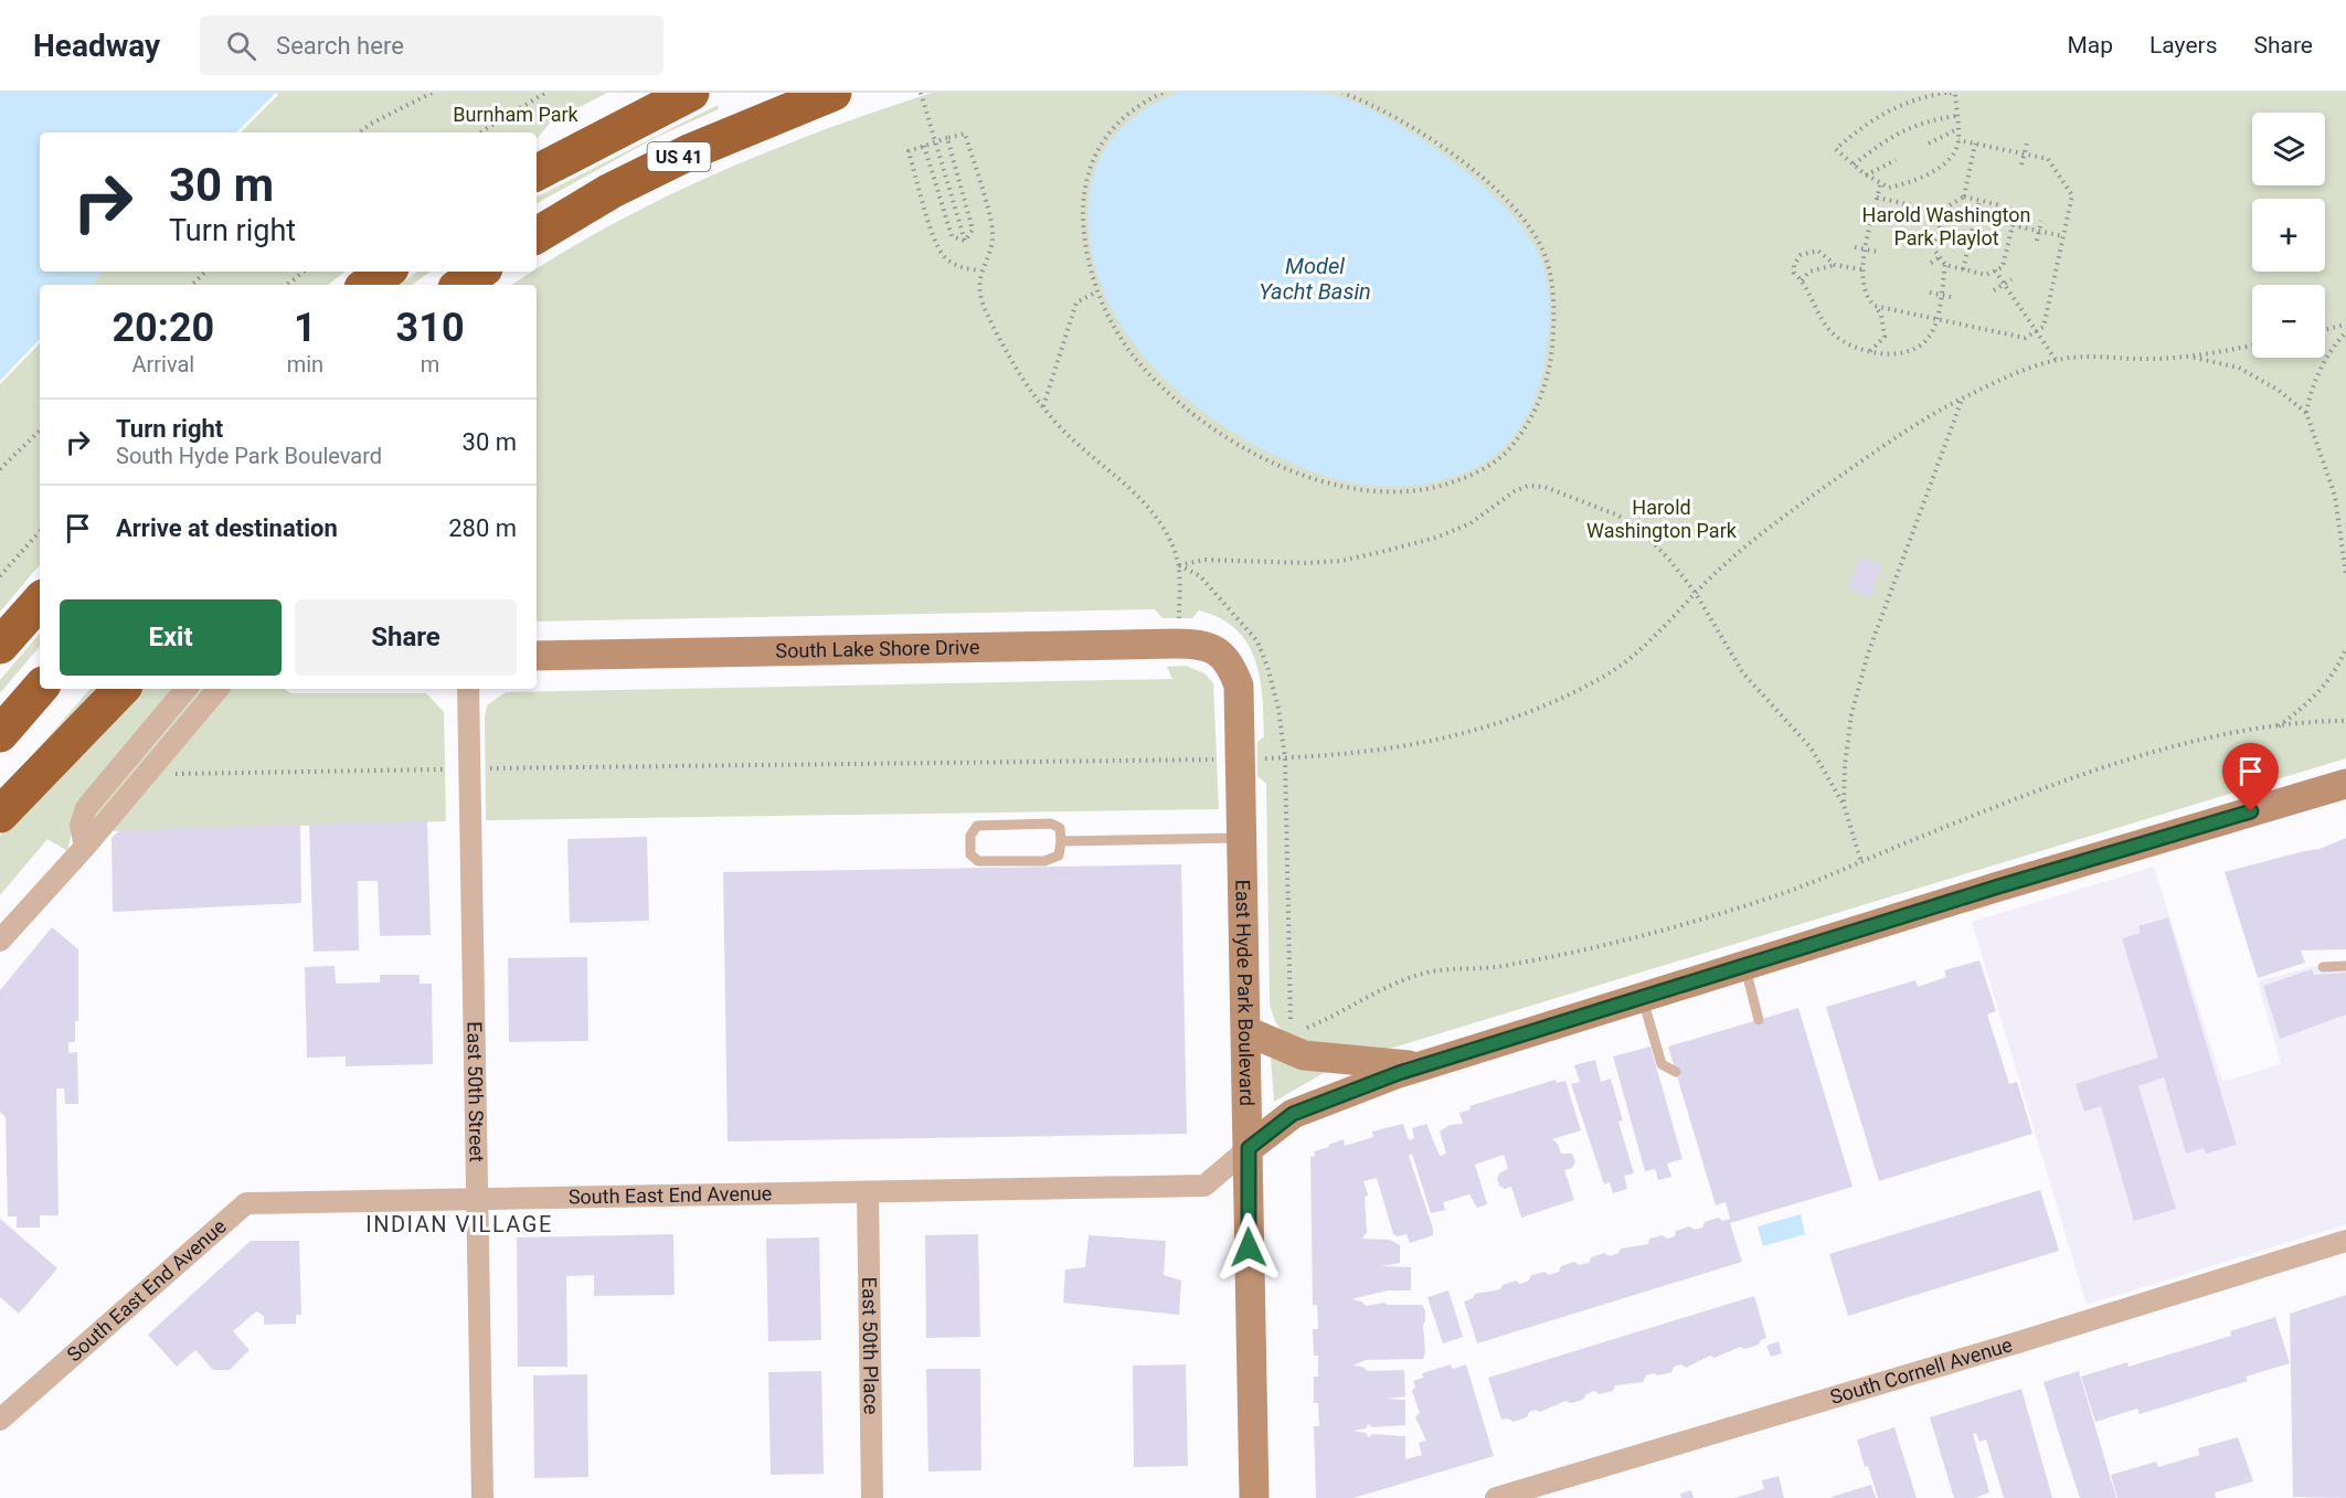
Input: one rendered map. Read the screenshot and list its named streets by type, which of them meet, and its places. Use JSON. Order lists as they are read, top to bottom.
{
  "streets": {
    "highway": ["US 41"],
    "street": [
      "South Lake Shore Drive",
      "East Hyde Park Boulevard",
      "East 50th Street",
      "South East End Avenue",
      "East 50th Place",
      "South Cornell Avenue"
    ]
  },
  "crossings": [
    ["South Lake Shore Drive", "East Hyde Park Boulevard"],
    ["East Hyde Park Boulevard", "South East End Avenue"],
    ["East 50th Street", "South East End Avenue"],
    ["South East End Avenue", "East 50th Place"]
  ],
  "districts": ["INDIAN VILLAGE"],
  "water": ["Model Yacht Basin"],
  "parks": ["Burnham Park", "Harold Washington Park Playlot", "Harold Washington Park"],
  "page": {
    "header": "Headway",
    "search": "Search here",
    "nav": ["Map", "Layers", "Share"],
    "map_buttons": ["+", "−"],
    "turn": ["30 m", "Turn right"],
    "eta": [
      "20:20",
      "Arrival",
      "1",
      "min",
      "310",
      "m"
    ],
    "list": [
      {
        "name": "Turn right",
        "note": "South Hyde Park Boulevard",
        "value": "30 m"
      },
      {
        "name": "Arrive at destination",
        "value": "280 m"
      }
    ],
    "buttons": ["Exit", "Share"]
  }
}
